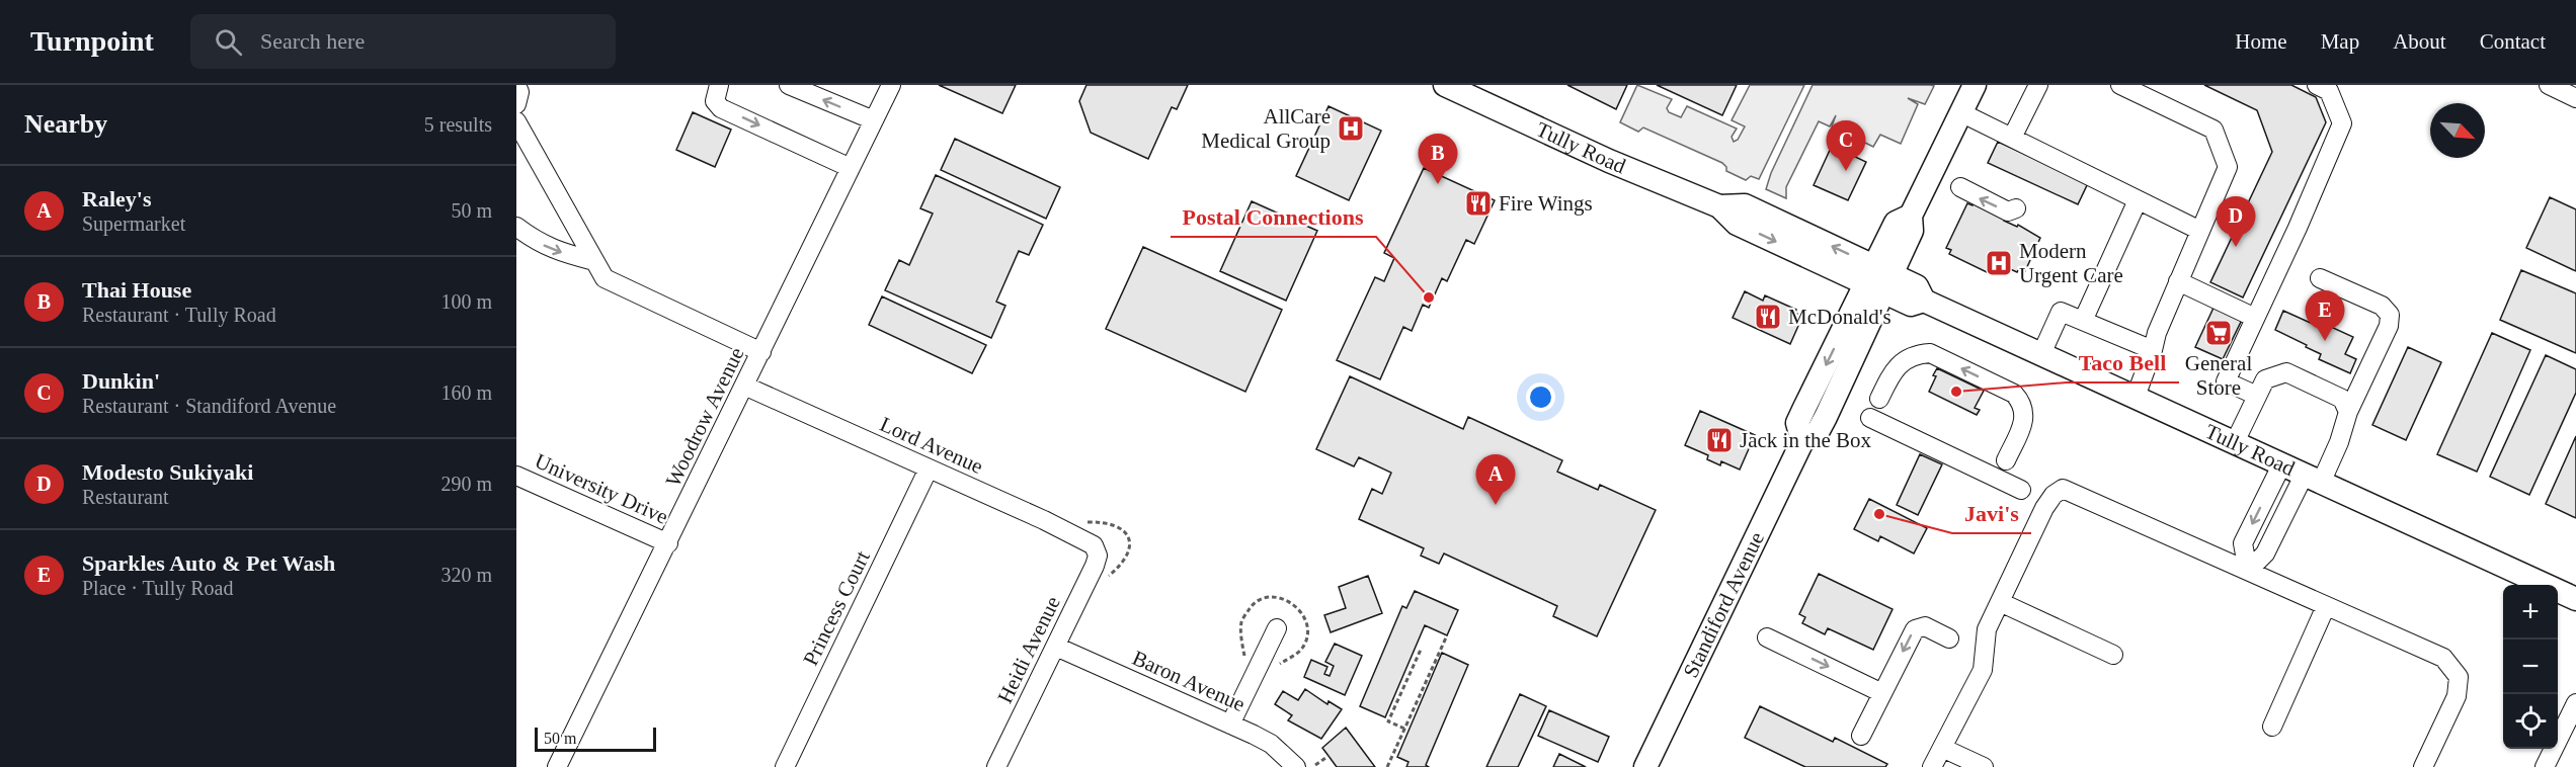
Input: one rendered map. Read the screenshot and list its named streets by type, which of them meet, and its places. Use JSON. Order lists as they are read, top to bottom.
{
  "streets": {
    "main road": ["Tully Road", "Standiford Avenue"],
    "street": [
      "Woodrow Avenue",
      "Lord Avenue",
      "University Drive",
      "Princess Court",
      "Heidi Avenue",
      "Baron Avenue"
    ]
  },
  "crossings": [
    ["Tully Road", "Standiford Avenue"],
    ["Woodrow Avenue", "Lord Avenue"],
    ["Woodrow Avenue", "University Drive"],
    ["Lord Avenue", "Princess Court"],
    ["Lord Avenue", "Heidi Avenue"],
    ["Heidi Avenue", "Baron Avenue"]
  ],
  "places": {
    "hospital": ["AllCare Medical Group", "Modern Urgent Care"],
    "restaurant": ["Fire Wings", "McDonald's", "Jack in the Box"],
    "other": ["Postal Connections", "Taco Bell", "Javi's"],
    "supermarket": ["General Store"]
  },
  "scale_bar": "50 m",
  "north": "bottom right",
  "page": {
    "header": "Turnpoint",
    "search": "Search here",
    "nav": [
      "Home",
      "Map",
      "About",
      "Contact"
    ],
    "heading": ["Nearby", "5 results"],
    "pins": [
      "C",
      "B",
      "D",
      "E",
      "A"
    ],
    "list": [
      {
        "mark": "A",
        "name": "Raley's",
        "note": "Supermarket",
        "value": "50 m"
      },
      {
        "mark": "B",
        "name": "Thai House",
        "note": "Restaurant · Tully Road",
        "value": "100 m"
      },
      {
        "mark": "C",
        "name": "Dunkin'",
        "note": "Restaurant · Standiford Avenue",
        "value": "160 m"
      },
      {
        "mark": "D",
        "name": "Modesto Sukiyaki",
        "note": "Restaurant",
        "value": "290 m"
      },
      {
        "mark": "E",
        "name": "Sparkles Auto & Pet Wash",
        "note": "Place · Tully Road",
        "value": "320 m"
      }
    ],
    "map_buttons": ["+", "−"],
    "scale": "50 m"
  }
}
